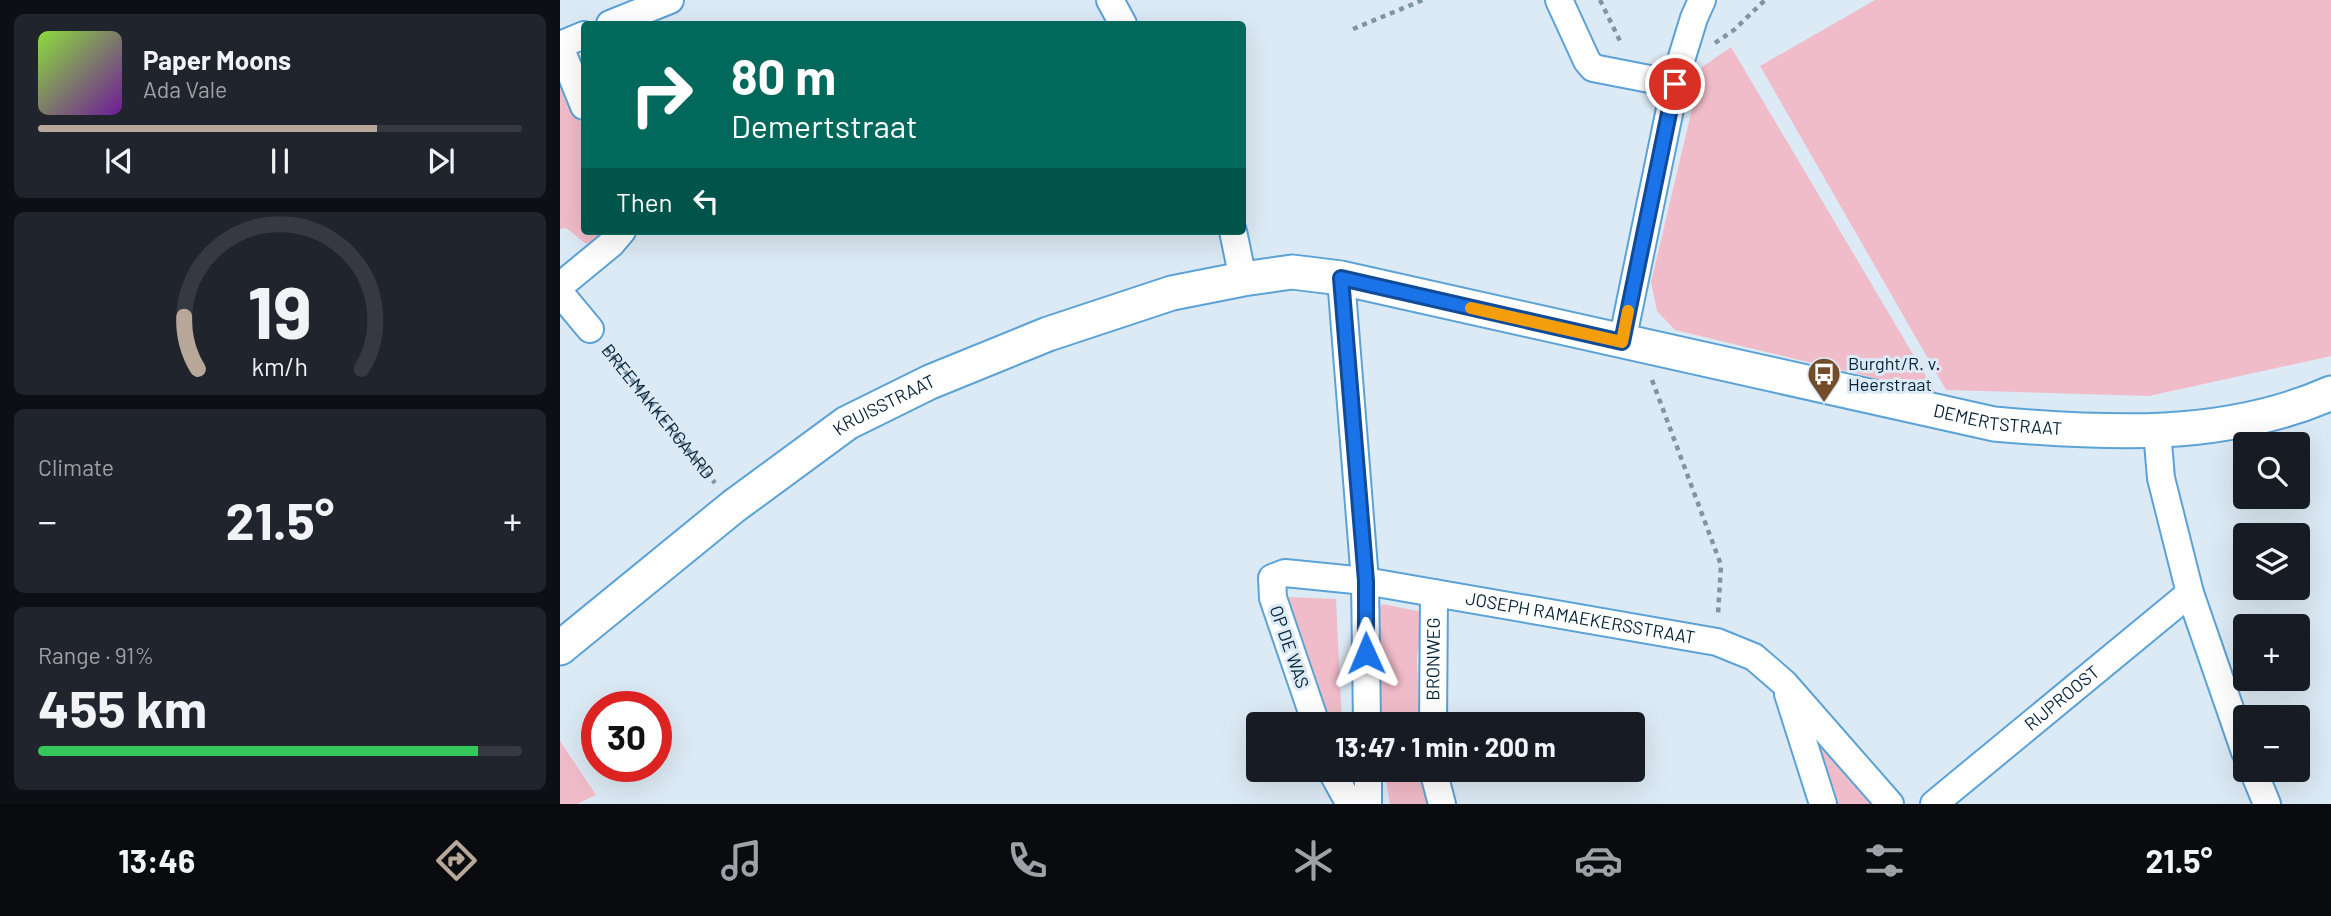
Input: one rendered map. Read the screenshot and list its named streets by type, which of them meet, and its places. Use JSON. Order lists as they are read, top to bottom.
{
  "streets": {
    "street": [
      "KRUISSTRAAT",
      "BREEMAKKERGAARD",
      "DEMERTSTRAAT",
      "JOSEPH RAMAEKERSSTRAAT",
      "OP DE WAS",
      "BRONWEG",
      "RIJPROOST"
    ]
  },
  "crossings": [
    ["KRUISSTRAAT", "DEMERTSTRAAT"],
    ["JOSEPH RAMAEKERSSTRAAT", "OP DE WAS"],
    ["JOSEPH RAMAEKERSSTRAAT", "BRONWEG"]
  ],
  "places": {
    "bus stop": ["Burght/R. v. Heerstraat"]
  },
  "page": {
    "turn": ["80 m", "Demertstraat"],
    "song": ["Paper Moons", "Ada Vale"],
    "then": "Then",
    "tile": [
      "Climate",
      ["Range · 91%", "455 km"]
    ],
    "map_buttons": ["+", "−"],
    "heat": ["−", "21.5°", "+"],
    "limit": "30",
    "trip": "13:47 · 1 min · 200 m",
    "tabs": ["13:46", "21.5°"],
    "gauge": ["19", "km/h"]
  }
}
